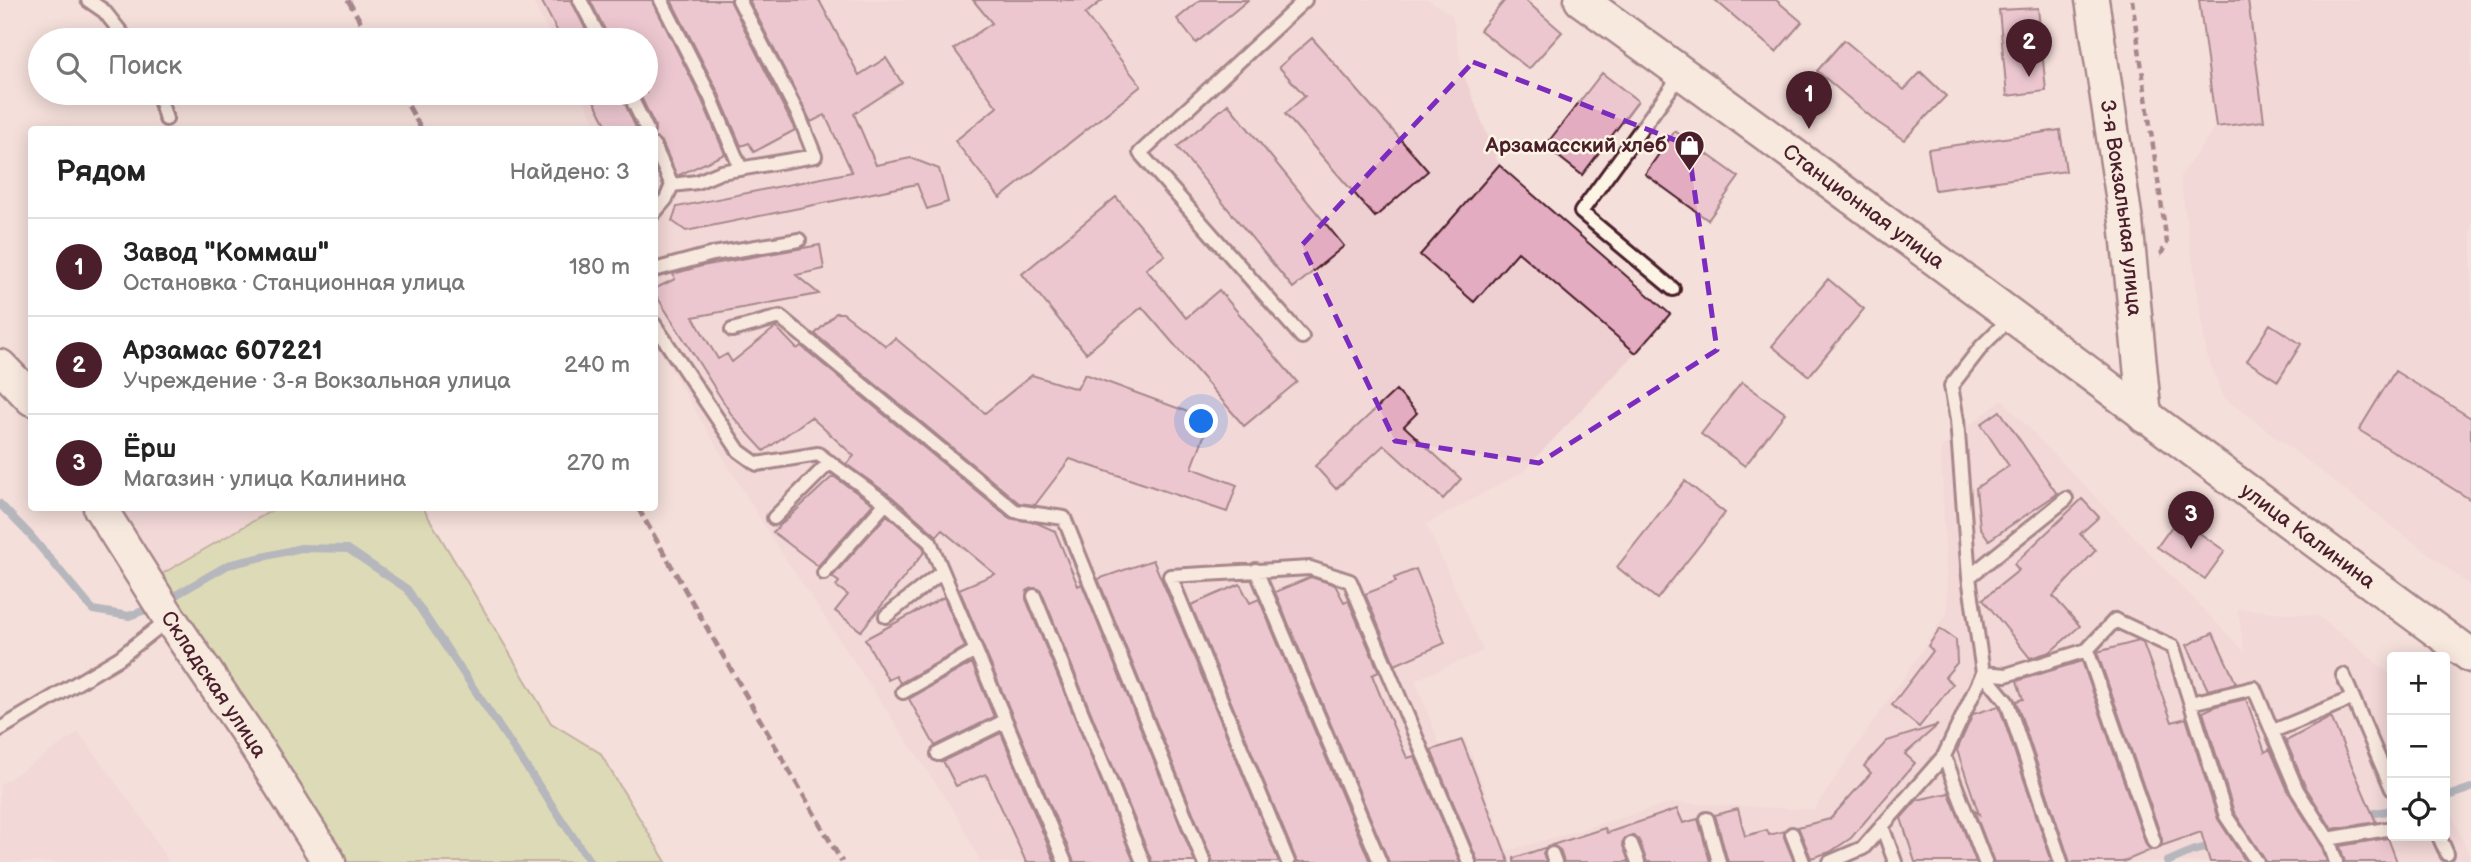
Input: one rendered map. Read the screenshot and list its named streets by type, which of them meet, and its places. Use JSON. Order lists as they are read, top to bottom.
{
  "streets": {
    "street": [
      "Станционная улица",
      "3-я Вокзальная улица",
      "улица Калинина",
      "Складская улица"
    ]
  },
  "crossings": [
    ["Станционная улица", "3-я Вокзальная улица"],
    ["Станционная улица", "улица Калинина"],
    ["3-я Вокзальная улица", "улица Калинина"]
  ],
  "places": {
    "shop": ["Арзамасский хлеб"]
  },
  "page": {
    "pins": ["2", "1", "3"],
    "search": "Поиск",
    "heading": ["Рядом", "Найдено: 3"],
    "list": [
      {
        "mark": "1",
        "name": "Завод \"Коммаш\"",
        "note": "Остановка · Станционная улица",
        "value": "180 m"
      },
      {
        "mark": "2",
        "name": "Арзамас 607221",
        "note": "Учреждение · 3-я Вокзальная улица",
        "value": "240 m"
      },
      {
        "mark": "3",
        "name": "Ёрш",
        "note": "Магазин · улица Калинина",
        "value": "270 m"
      }
    ],
    "map_buttons": ["+", "−"]
  }
}
